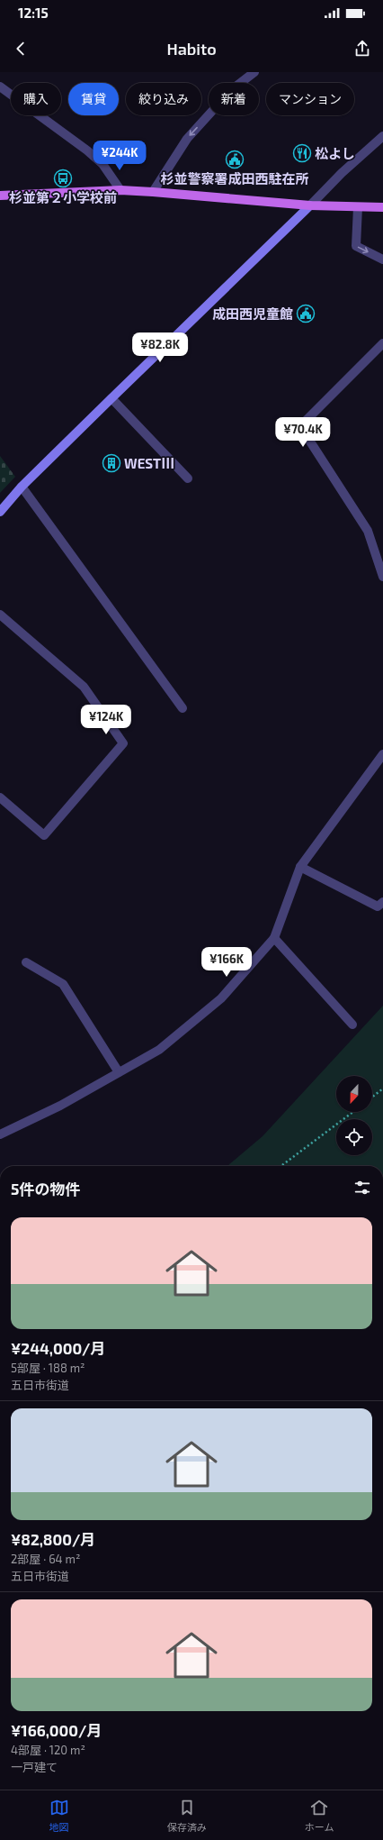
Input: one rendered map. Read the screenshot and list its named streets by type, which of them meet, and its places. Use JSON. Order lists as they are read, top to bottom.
{
  "places": {
    "restaurant": ["松よし"],
    "public building": ["杉並警察署成田西駐在所", "成田西児童館"],
    "bus stop": ["杉並第２小学校前"],
    "building": ["WESTⅢ"]
  },
  "north": "bottom",
  "page": {
    "status": "12:15",
    "header": "Habito",
    "chip": [
      "購入",
      "賃貸",
      "絞り込み",
      "新着",
      "マンション"
    ],
    "price": [
      "¥244K",
      "¥82.8K",
      "¥70.4K",
      "¥124K",
      "¥166K"
    ],
    "heading": "5件の物件",
    "list": [
      {
        "name": "¥244,000/月",
        "note": "5部屋 · 188 m² · 五日市街道"
      },
      {
        "name": "¥82,800/月",
        "note": "2部屋 · 64 m² · 五日市街道"
      },
      {
        "name": "¥166,000/月",
        "note": "4部屋 · 120 m² · 一戸建て"
      }
    ],
    "tabs": ["地図", "保存済み", "ホーム"]
  }
}
